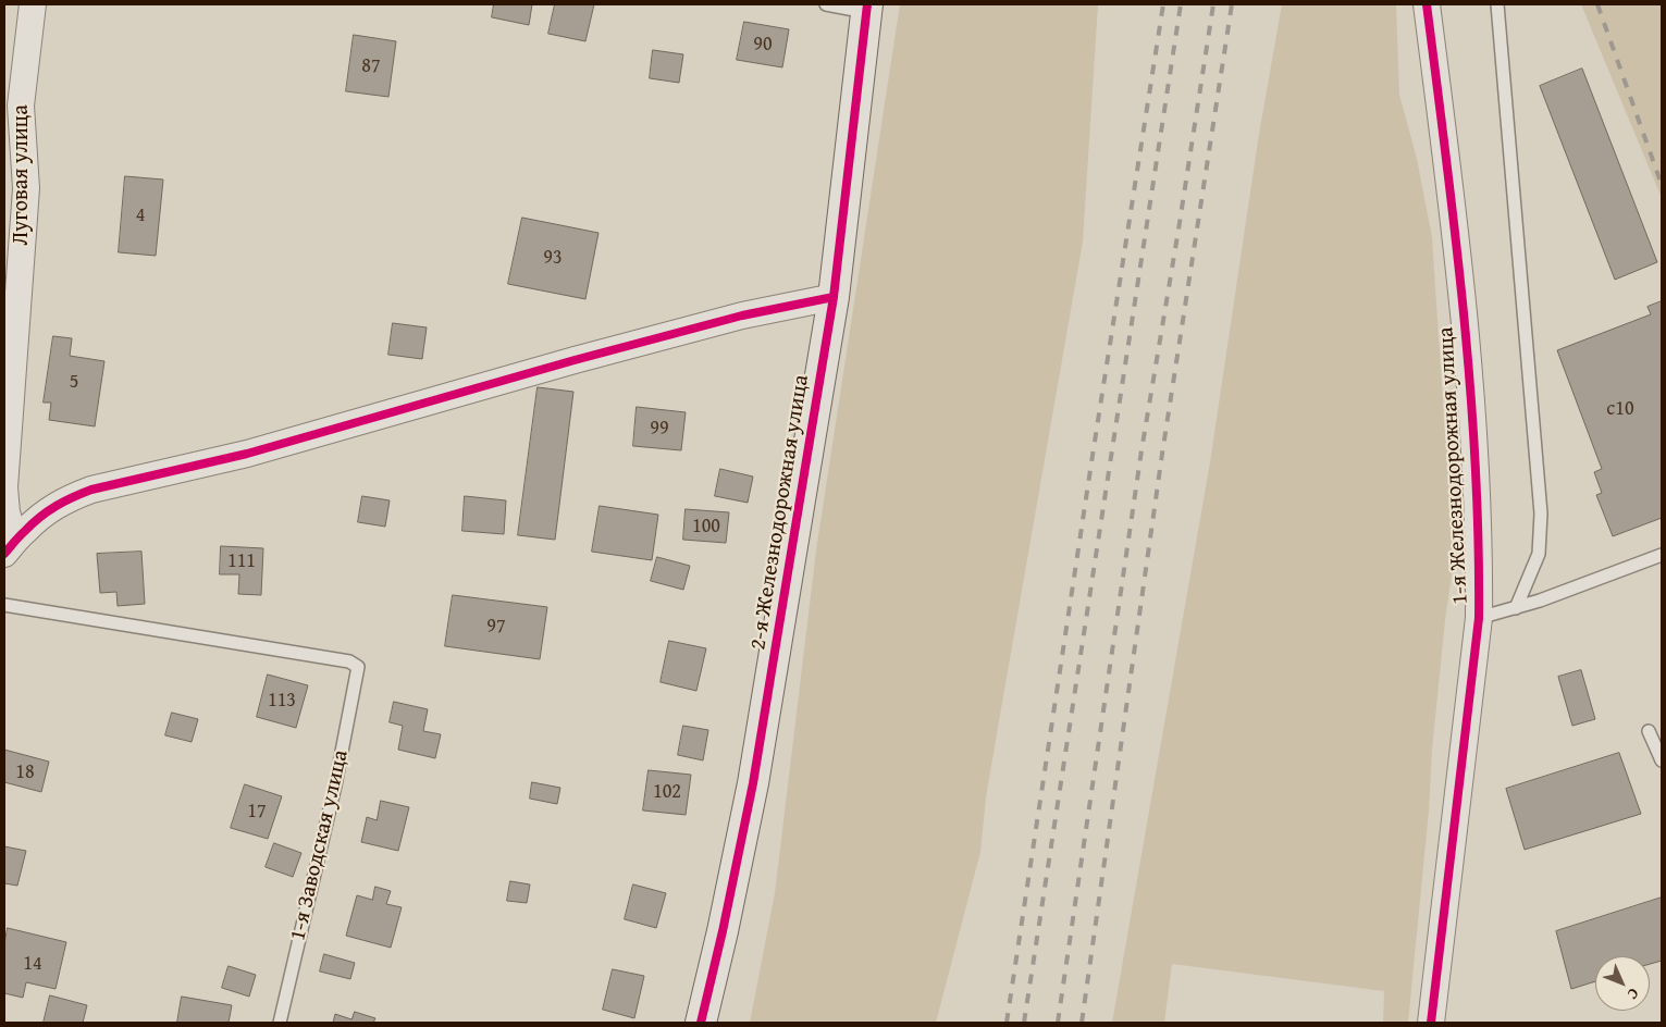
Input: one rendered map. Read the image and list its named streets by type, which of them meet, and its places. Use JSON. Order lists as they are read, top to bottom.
{
  "streets": {
    "street": ["Луговая улица", "1-я Железнодорожная улица", "2-я Железнодорожная улица"],
    "lane": ["1-я Заводская улица"]
  },
  "house_numbers": [
    "90",
    "87",
    "4",
    "93",
    "5",
    "с10",
    "99",
    "100",
    "111",
    "97",
    "113",
    "18",
    "102",
    "17",
    "14"
  ],
  "north": "bottom right"
}
